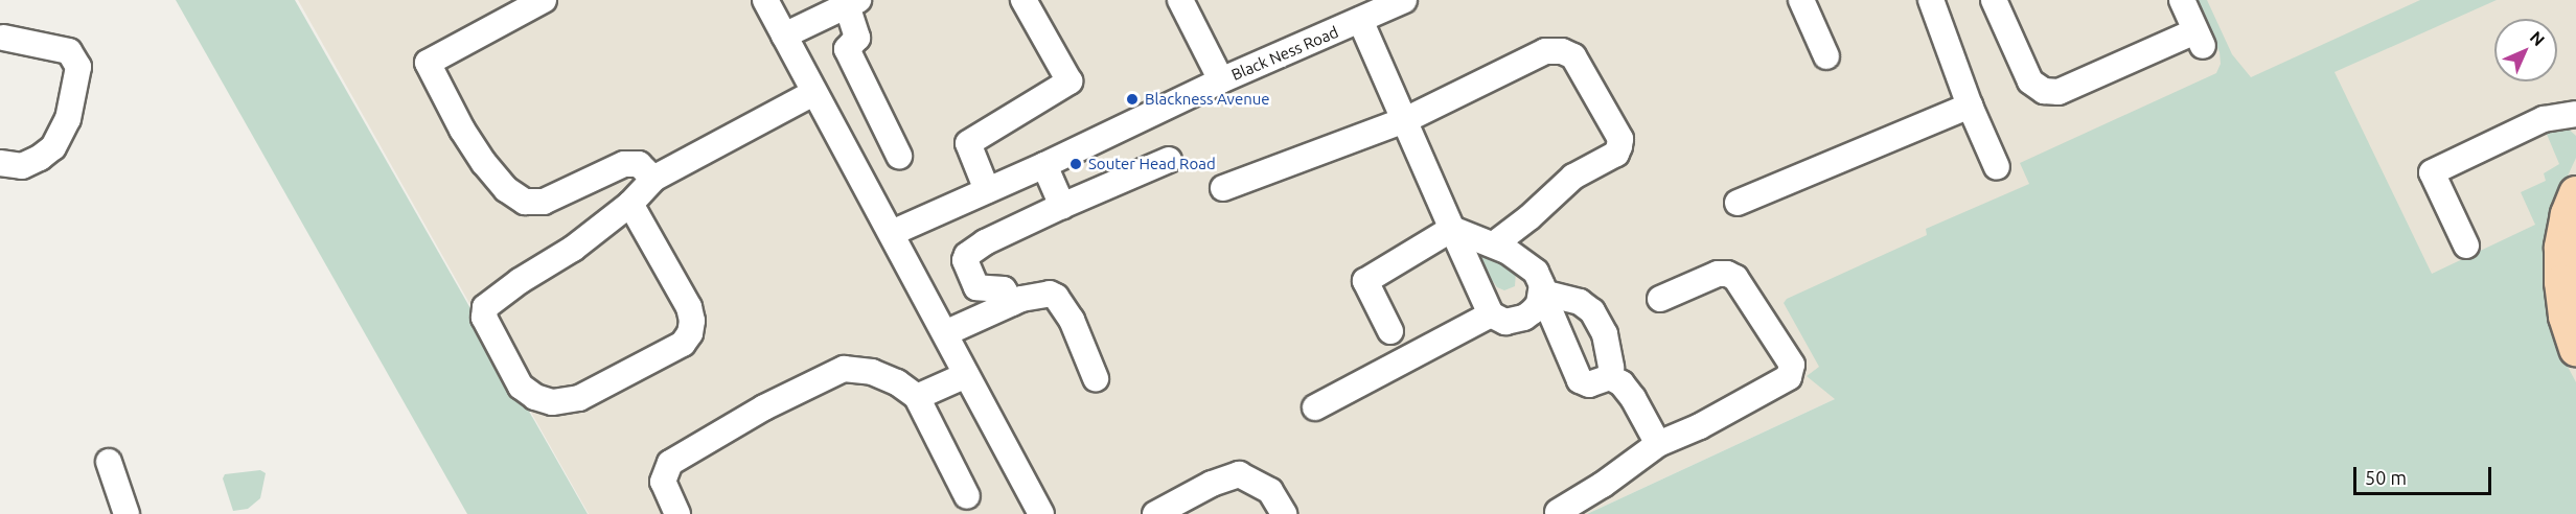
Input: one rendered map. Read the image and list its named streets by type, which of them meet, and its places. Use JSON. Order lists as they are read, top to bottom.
{
  "streets": {
    "street": ["Black Ness Road"]
  },
  "places": ["Blackness Avenue", "Souter Head Road"],
  "scale_bar": "50 m",
  "north": "top right"
}
